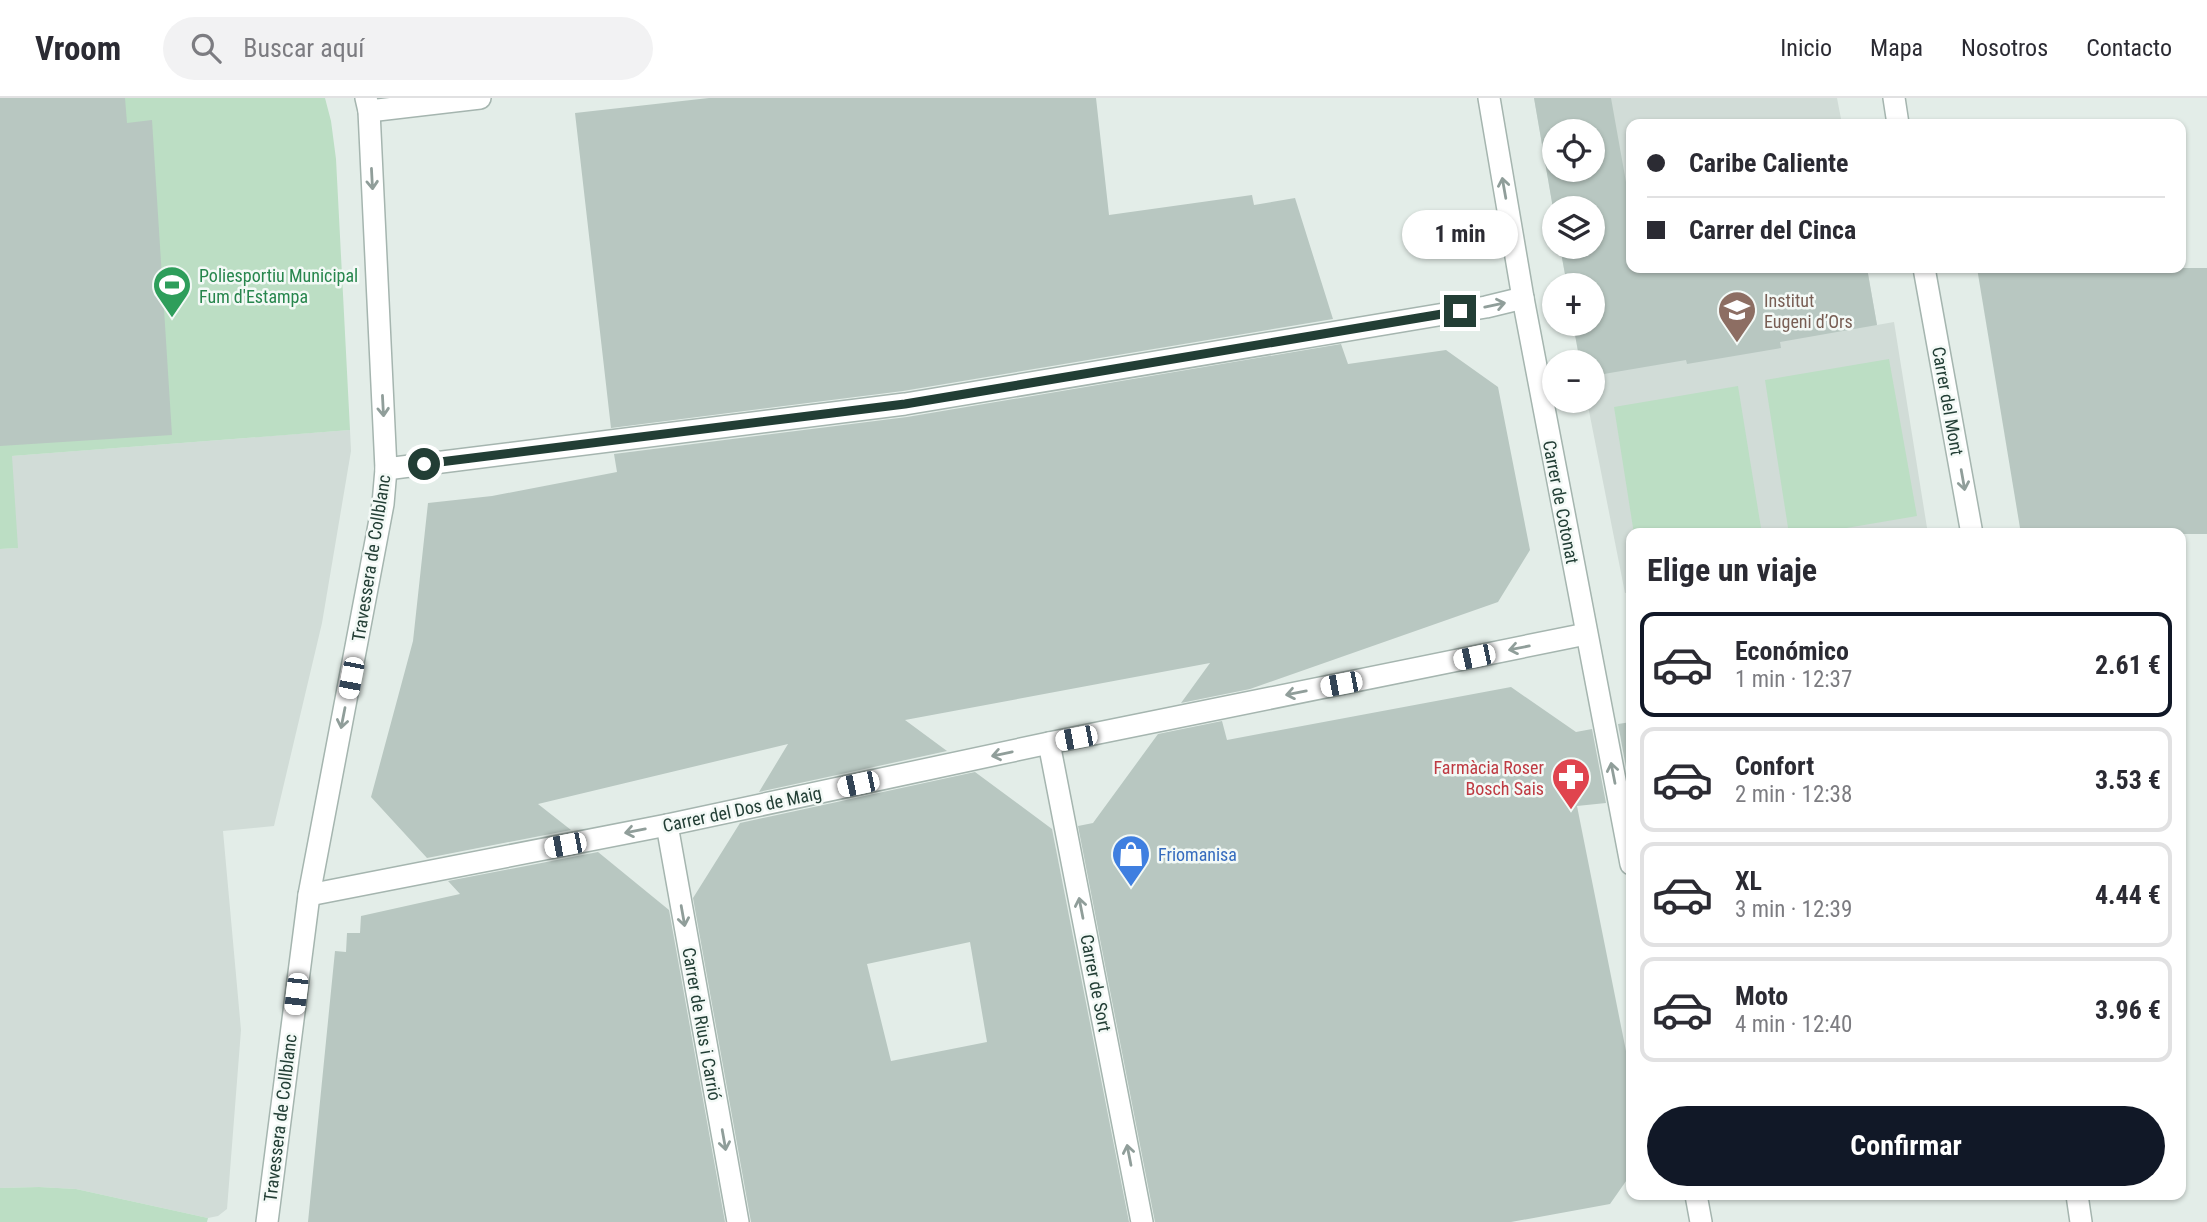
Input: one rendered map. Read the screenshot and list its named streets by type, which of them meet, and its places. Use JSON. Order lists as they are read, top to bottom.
{
  "streets": {
    "street": [
      "Carrer del Mont",
      "Carrer de Cotonat",
      "Travessera de Collblanc",
      "Carrer del Dos de Maig",
      "Carrer de Sort",
      "Carrer de Rius i Carrió"
    ]
  },
  "crossings": [
    ["Carrer de Cotonat", "Carrer del Dos de Maig"],
    ["Travessera de Collblanc", "Carrer del Dos de Maig"],
    ["Carrer del Dos de Maig", "Carrer de Sort"],
    ["Carrer del Dos de Maig", "Carrer de Rius i Carrió"]
  ],
  "one_way": [
    "Carrer del Mont",
    "Carrer de Cotonat",
    "Travessera de Collblanc",
    "Carrer del Dos de Maig",
    "Carrer de Sort",
    "Carrer de Rius i Carrió"
  ],
  "places": {
    "sports": ["Poliesportiu Municipal Fum d'Estampa"],
    "school or university": ["Institut Eugeni d’Ors"],
    "pharmacy": ["Farmàcia Roser Bosch Sais"],
    "shop": ["Friomanisa"]
  },
  "page": {
    "header": "Vroom",
    "search": "Buscar aquí",
    "nav": [
      "Inicio",
      "Mapa",
      "Nosotros",
      "Contacto"
    ],
    "map_buttons": ["+", "−"],
    "banner": ["Caribe Caliente", "Carrer del Cinca"],
    "bubble": "1 min",
    "heading": "Elige un viaje",
    "list": [
      {
        "name": "Económico",
        "note": "1 min · 12:37",
        "value": "2.61 €"
      },
      {
        "name": "Confort",
        "note": "2 min · 12:38",
        "value": "3.53 €"
      },
      {
        "name": "XL",
        "note": "3 min · 12:39",
        "value": "4.44 €"
      },
      {
        "name": "Moto",
        "note": "4 min · 12:40",
        "value": "3.96 €"
      }
    ],
    "buttons": "Confirmar"
  }
}
